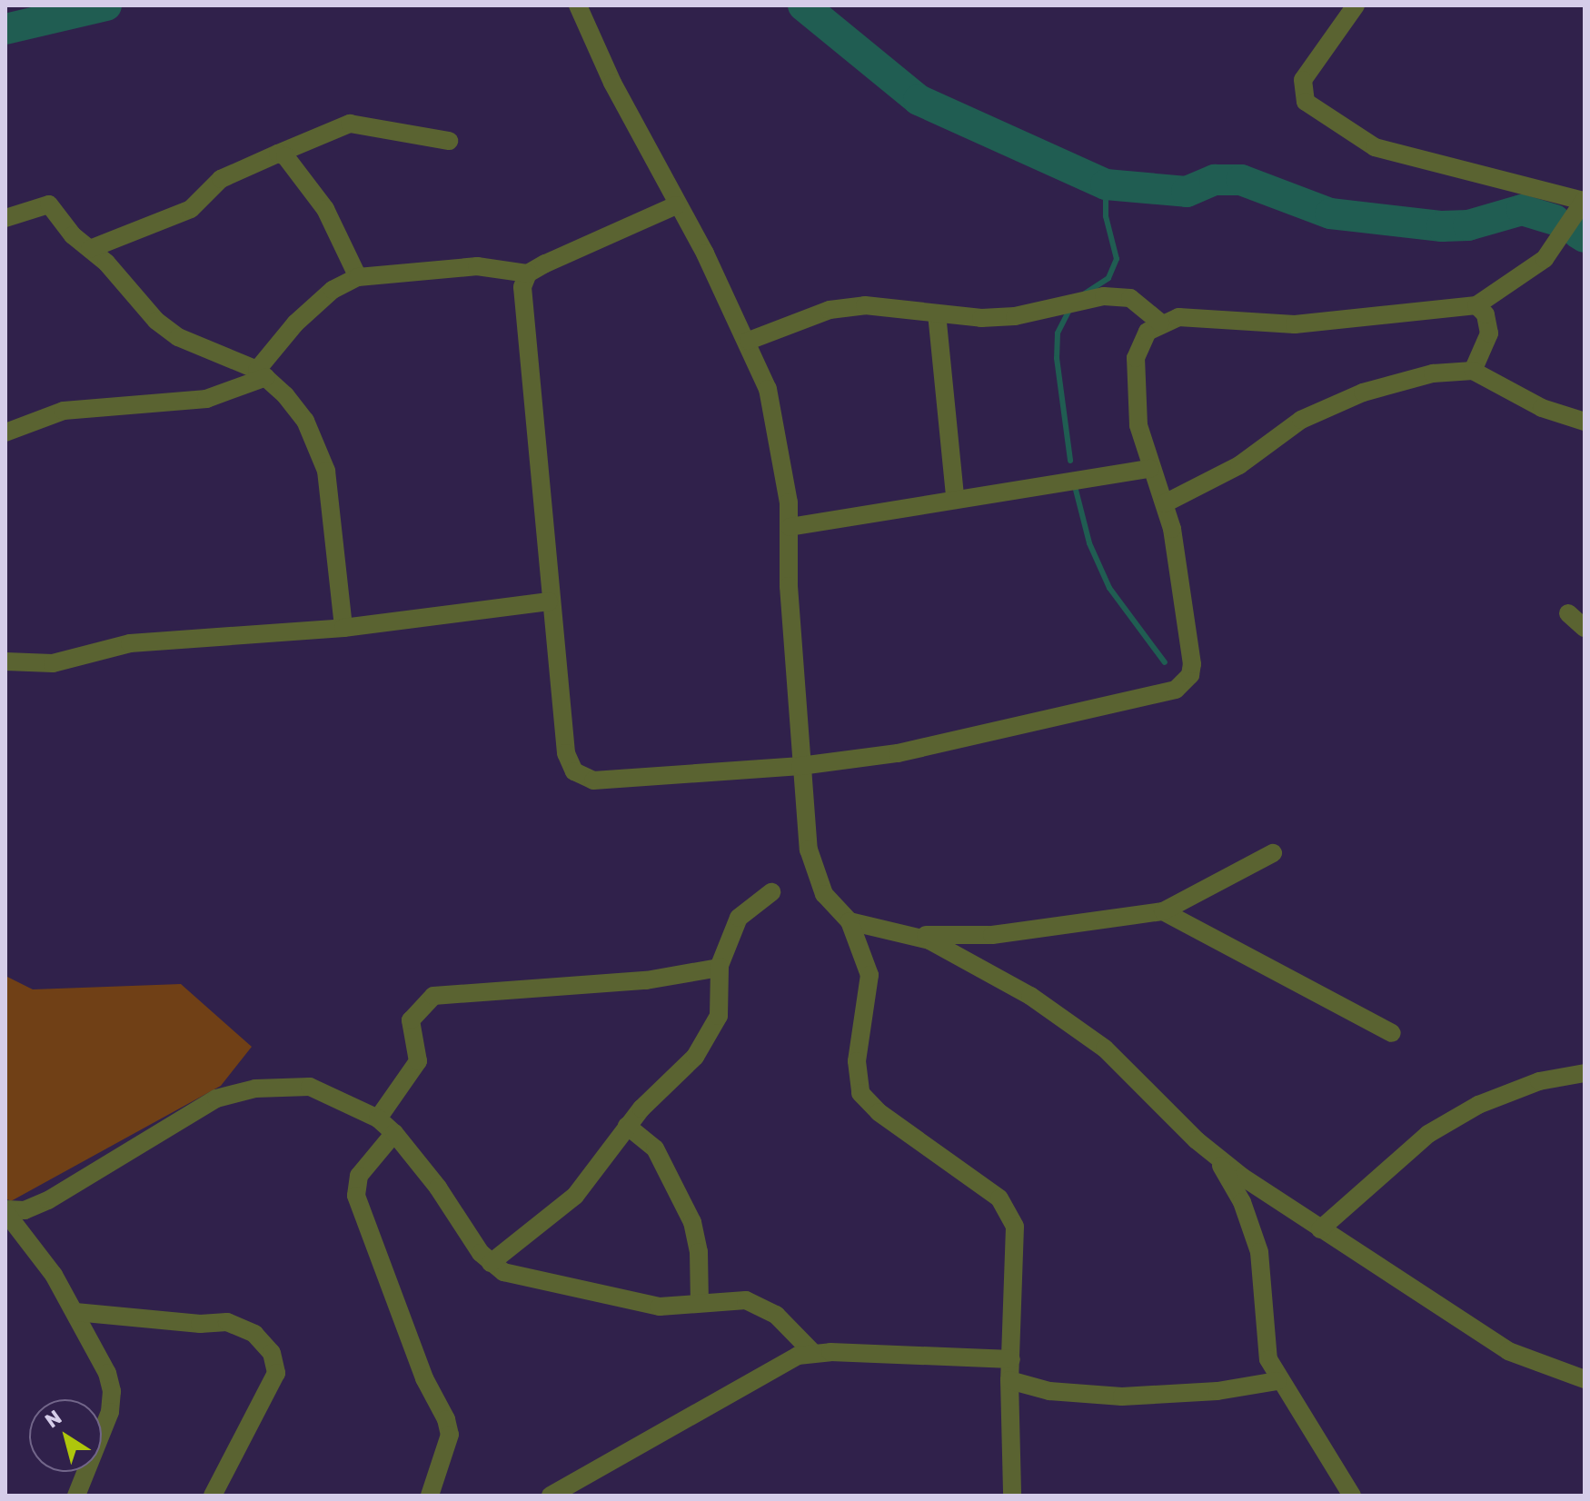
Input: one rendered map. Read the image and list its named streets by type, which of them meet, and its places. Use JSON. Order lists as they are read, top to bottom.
{
  "north": "top left"
}
